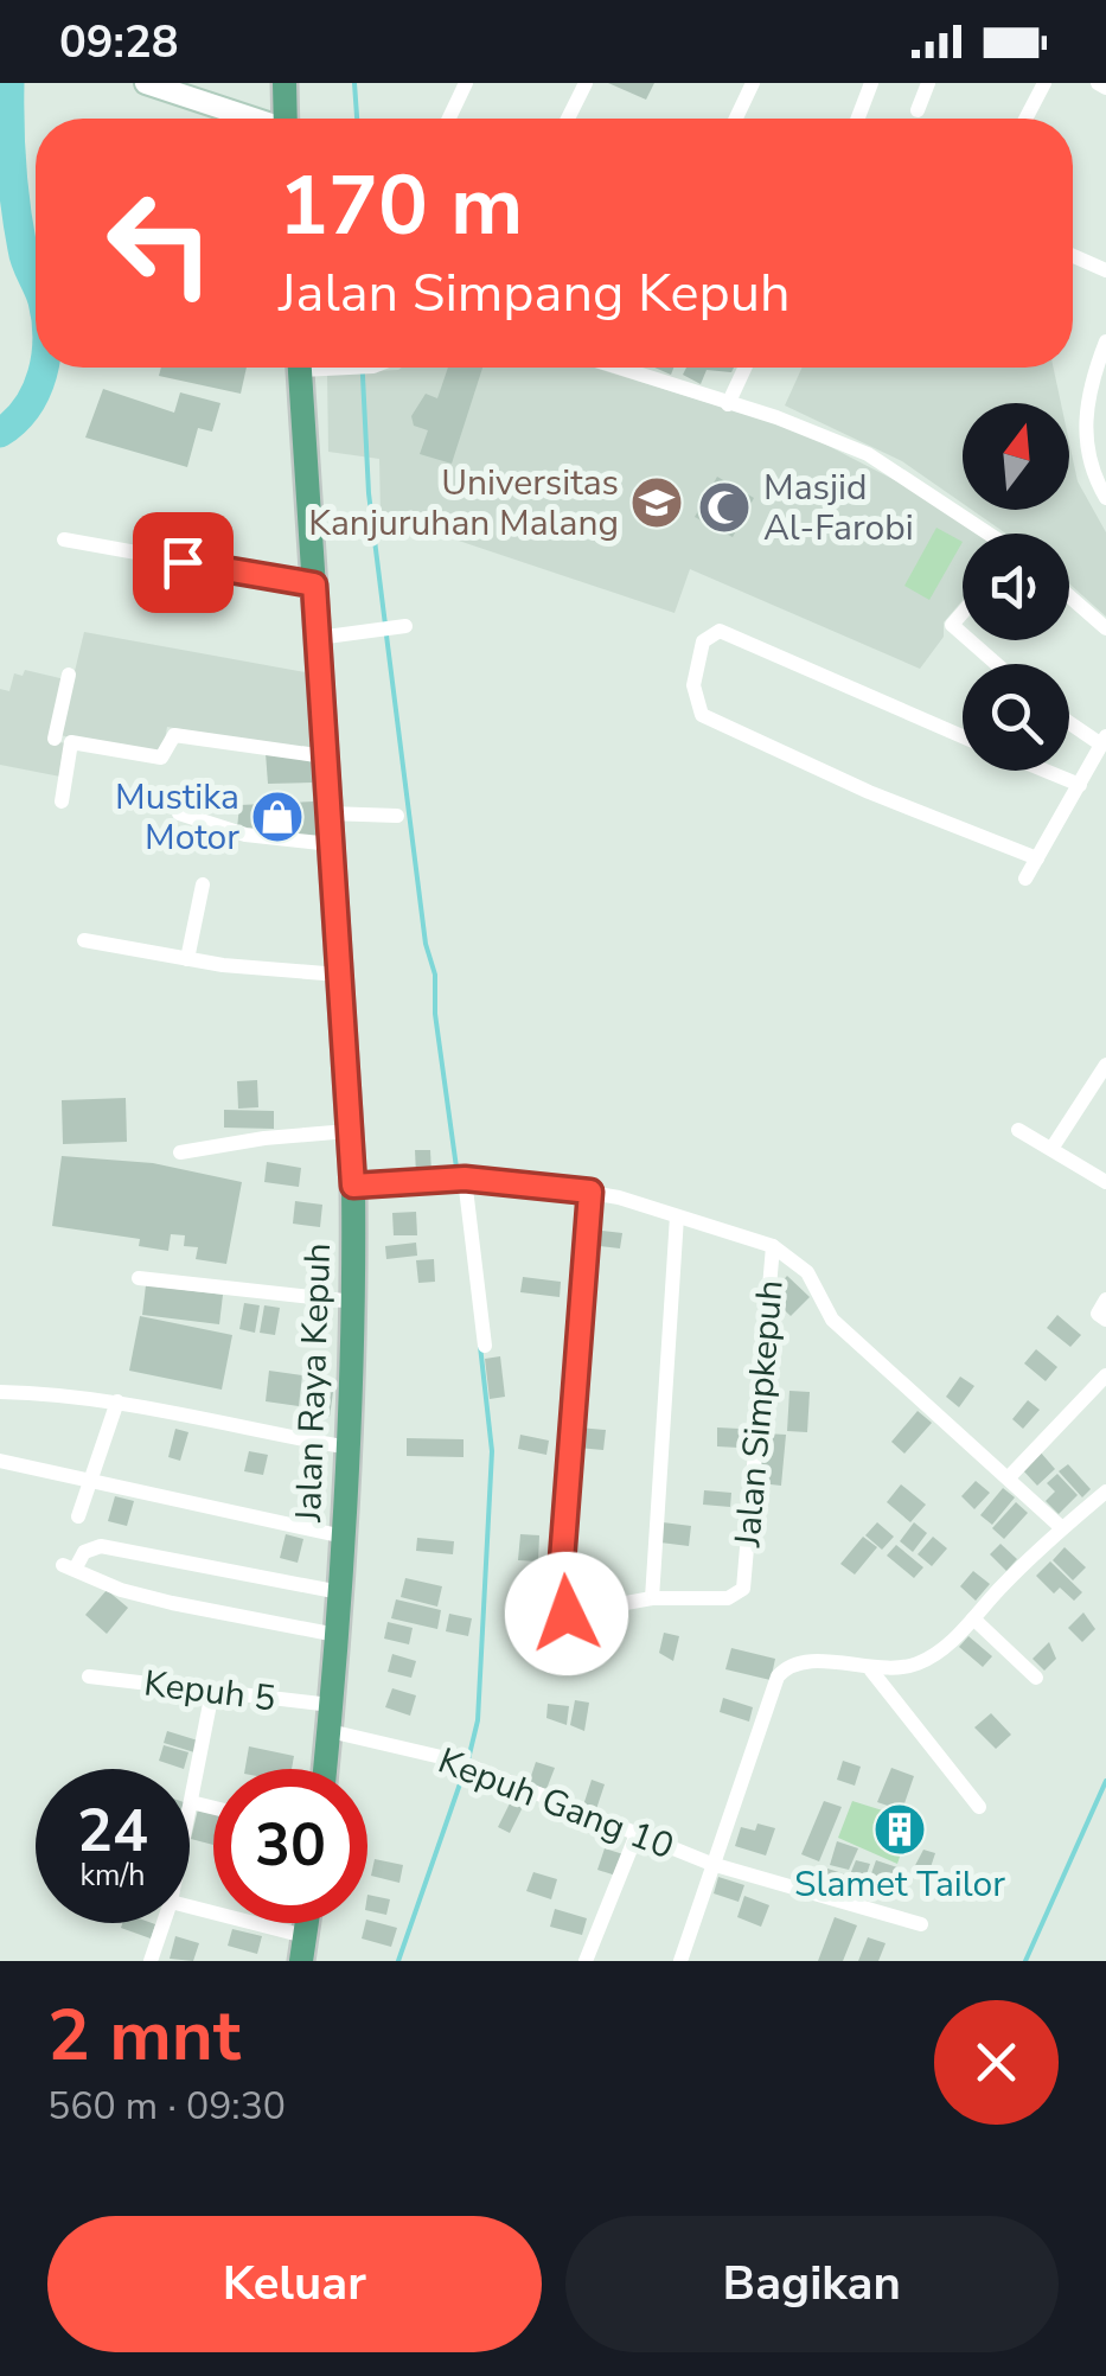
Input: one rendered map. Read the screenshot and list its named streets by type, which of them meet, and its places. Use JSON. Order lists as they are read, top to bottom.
{
  "streets": {
    "main road": ["Jalan Raya Kepuh"],
    "street": ["Jalan Simpkepuh", "Kepuh 5", "Kepuh Gang 10"]
  },
  "crossings": [
    ["Jalan Raya Kepuh", "Kepuh 5"],
    ["Jalan Raya Kepuh", "Kepuh Gang 10"]
  ],
  "places": {
    "school or university": ["Universitas Kanjuruhan Malang"],
    "mosque": ["Masjid Al-Farobi"],
    "shop": ["Mustika Motor"],
    "building": ["Slamet Tailor"]
  },
  "north": "top",
  "page": {
    "status": "09:28",
    "turn": ["170 m", "Jalan Simpang Kepuh"],
    "speed": "24 km/h",
    "limit": "30",
    "heading": ["2 mnt", "560 m · 09:30"],
    "buttons": ["Keluar", "Bagikan"]
  }
}
